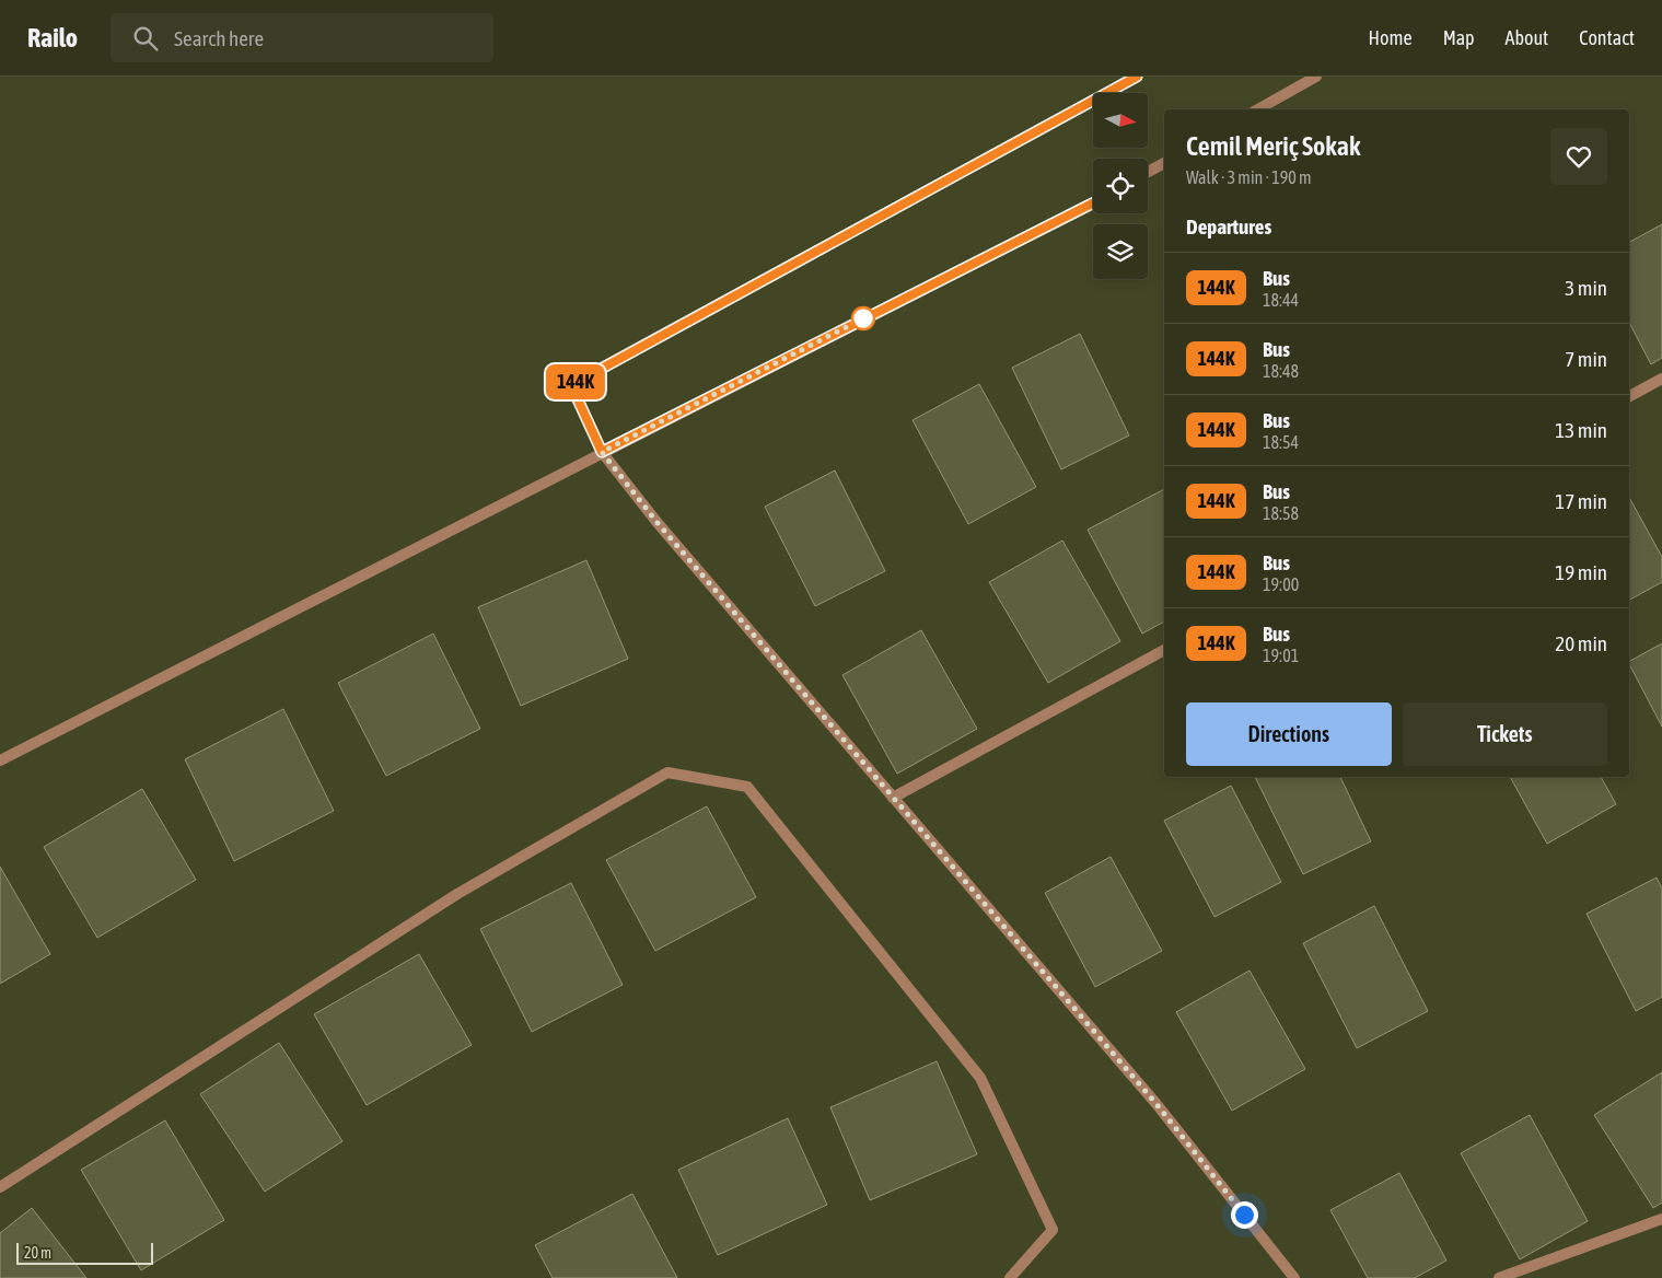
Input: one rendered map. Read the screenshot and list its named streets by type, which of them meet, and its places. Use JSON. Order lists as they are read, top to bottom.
{
  "lines": ["bus line 144K"],
  "scale_bar": "20 m",
  "north": "right",
  "page": {
    "header": "Railo",
    "search": "Search here",
    "nav": [
      "Home",
      "Map",
      "About",
      "Contact"
    ],
    "on_map": "144K",
    "heading": [
      ["Cemil Meriç Sokak", "Walk · 3 min · 190 m"],
      "Departures"
    ],
    "list": [
      {
        "mark": "144K",
        "name": "Bus",
        "note": "18:44",
        "value": "3 min"
      },
      {
        "mark": "144K",
        "name": "Bus",
        "note": "18:48",
        "value": "7 min"
      },
      {
        "mark": "144K",
        "name": "Bus",
        "note": "18:54",
        "value": "13 min"
      },
      {
        "mark": "144K",
        "name": "Bus",
        "note": "18:58",
        "value": "17 min"
      },
      {
        "mark": "144K",
        "name": "Bus",
        "note": "19:00",
        "value": "19 min"
      },
      {
        "mark": "144K",
        "name": "Bus",
        "note": "19:01",
        "value": "20 min"
      }
    ],
    "buttons": ["Directions", "Tickets"],
    "scale": "20 m"
  }
}
